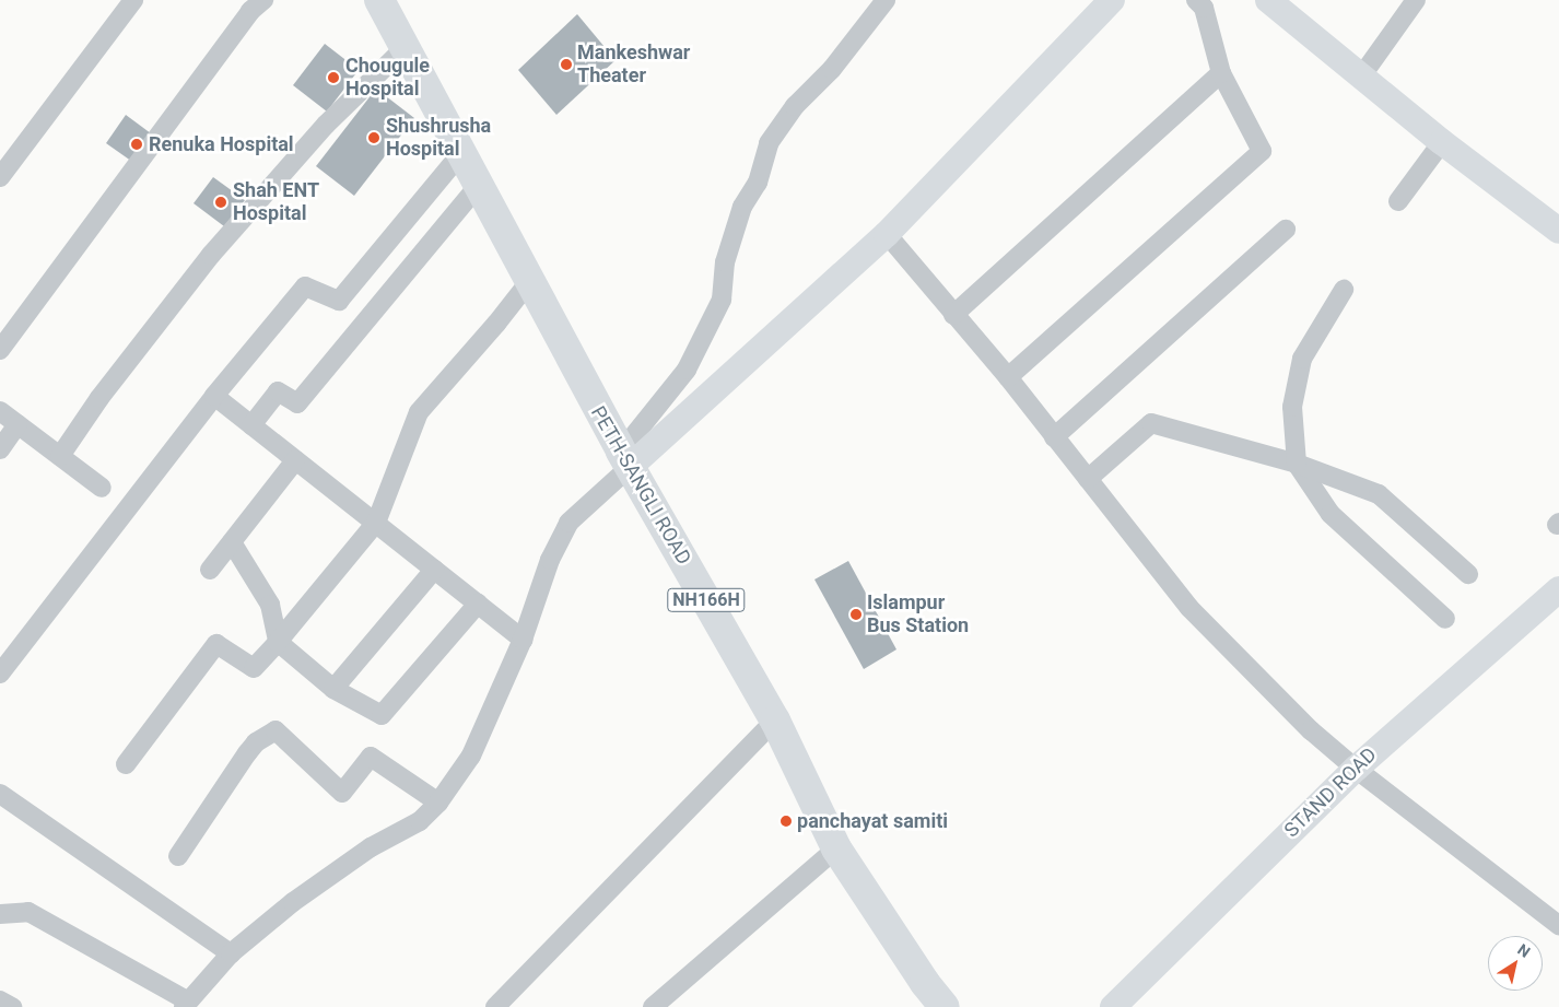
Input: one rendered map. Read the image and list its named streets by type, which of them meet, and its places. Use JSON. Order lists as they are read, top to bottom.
{
  "streets": {
    "highway": ["PETH-SANGLI ROAD", "NH166H"],
    "main road": ["STAND ROAD"]
  },
  "crossings": [
    ["PETH-SANGLI ROAD", "NH166H"]
  ],
  "places": [
    "Mankeshwar Theater",
    "Chougule Hospital",
    "Shushrusha Hospital",
    "Renuka Hospital",
    "Shah ENT Hospital",
    "Islampur Bus Station",
    "panchayat samiti"
  ],
  "north": "top right"
}
